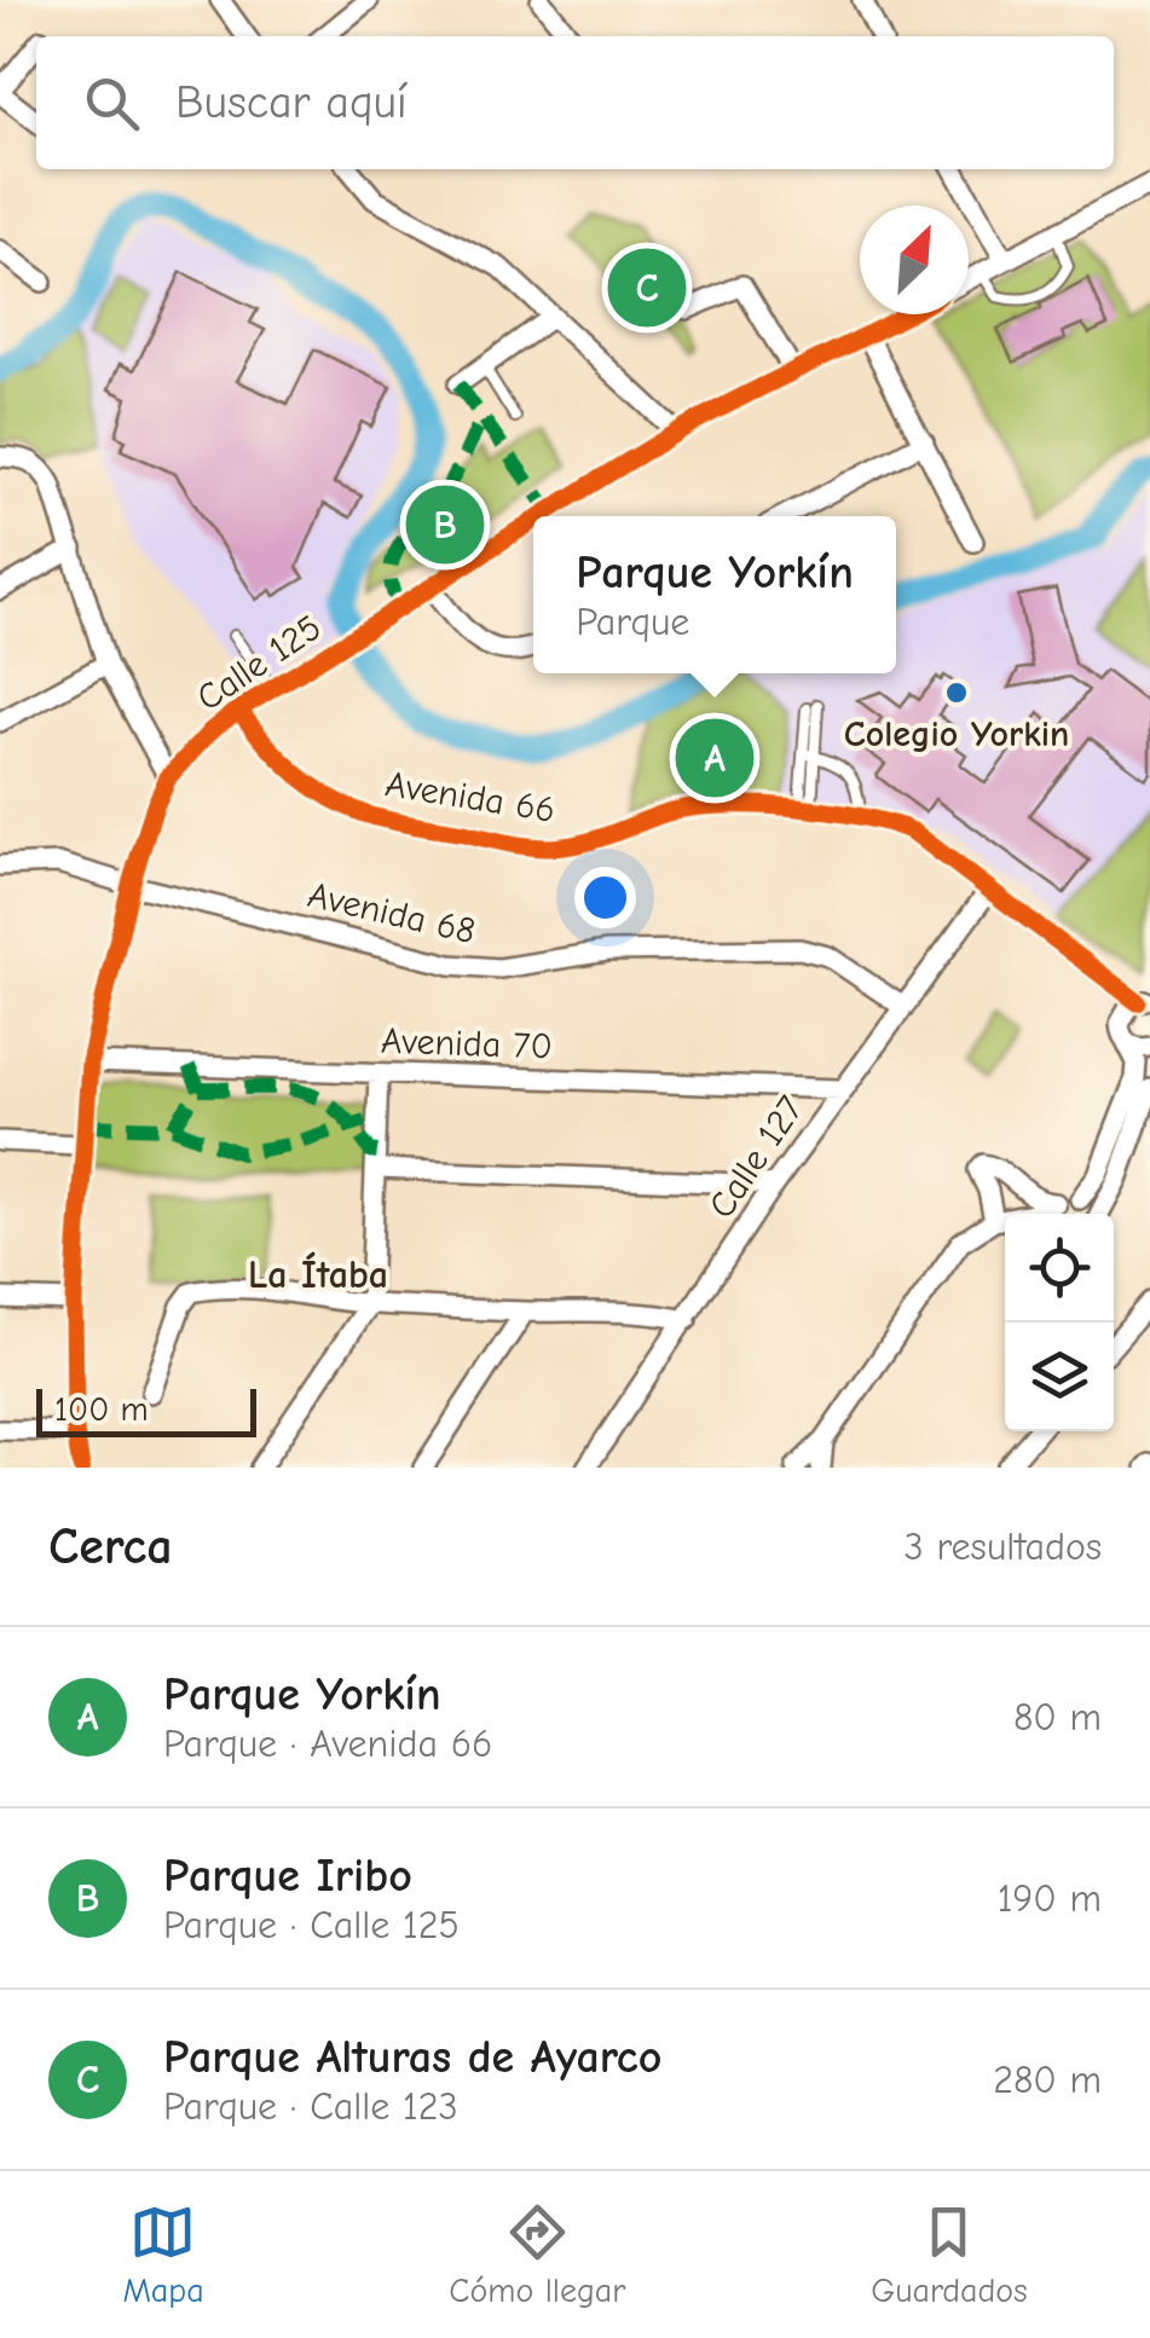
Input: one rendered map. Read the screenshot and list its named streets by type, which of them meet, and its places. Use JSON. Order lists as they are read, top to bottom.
{
  "streets": {
    "street": [
      "Calle 125",
      "Avenida 66",
      "Avenida 68",
      "Avenida 70",
      "Calle 127"
    ]
  },
  "crossings": [
    ["Calle 125", "Avenida 66"],
    ["Calle 125", "Avenida 68"],
    ["Calle 125", "Avenida 70"],
    ["Avenida 66", "Calle 127"],
    ["Avenida 68", "Calle 127"],
    ["Avenida 70", "Calle 127"]
  ],
  "districts": ["La Ítaba"],
  "places": ["Colegio Yorkin"],
  "scale_bar": "100 m",
  "north": "top right",
  "page": {
    "search": "Buscar aquí",
    "pins": ["C", "B", "A"],
    "popup": ["Parque Yorkín", "Parque"],
    "scale": "100 m",
    "heading": ["Cerca", "3 resultados"],
    "list": [
      {
        "mark": "A",
        "name": "Parque Yorkín",
        "note": "Parque · Avenida 66",
        "value": "80 m"
      },
      {
        "mark": "B",
        "name": "Parque Iribo",
        "note": "Parque · Calle 125",
        "value": "190 m"
      },
      {
        "mark": "C",
        "name": "Parque Alturas de Ayarco",
        "note": "Parque · Calle 123",
        "value": "280 m"
      }
    ],
    "nav": ["Mapa", "Cómo llegar", "Guardados"]
  }
}
